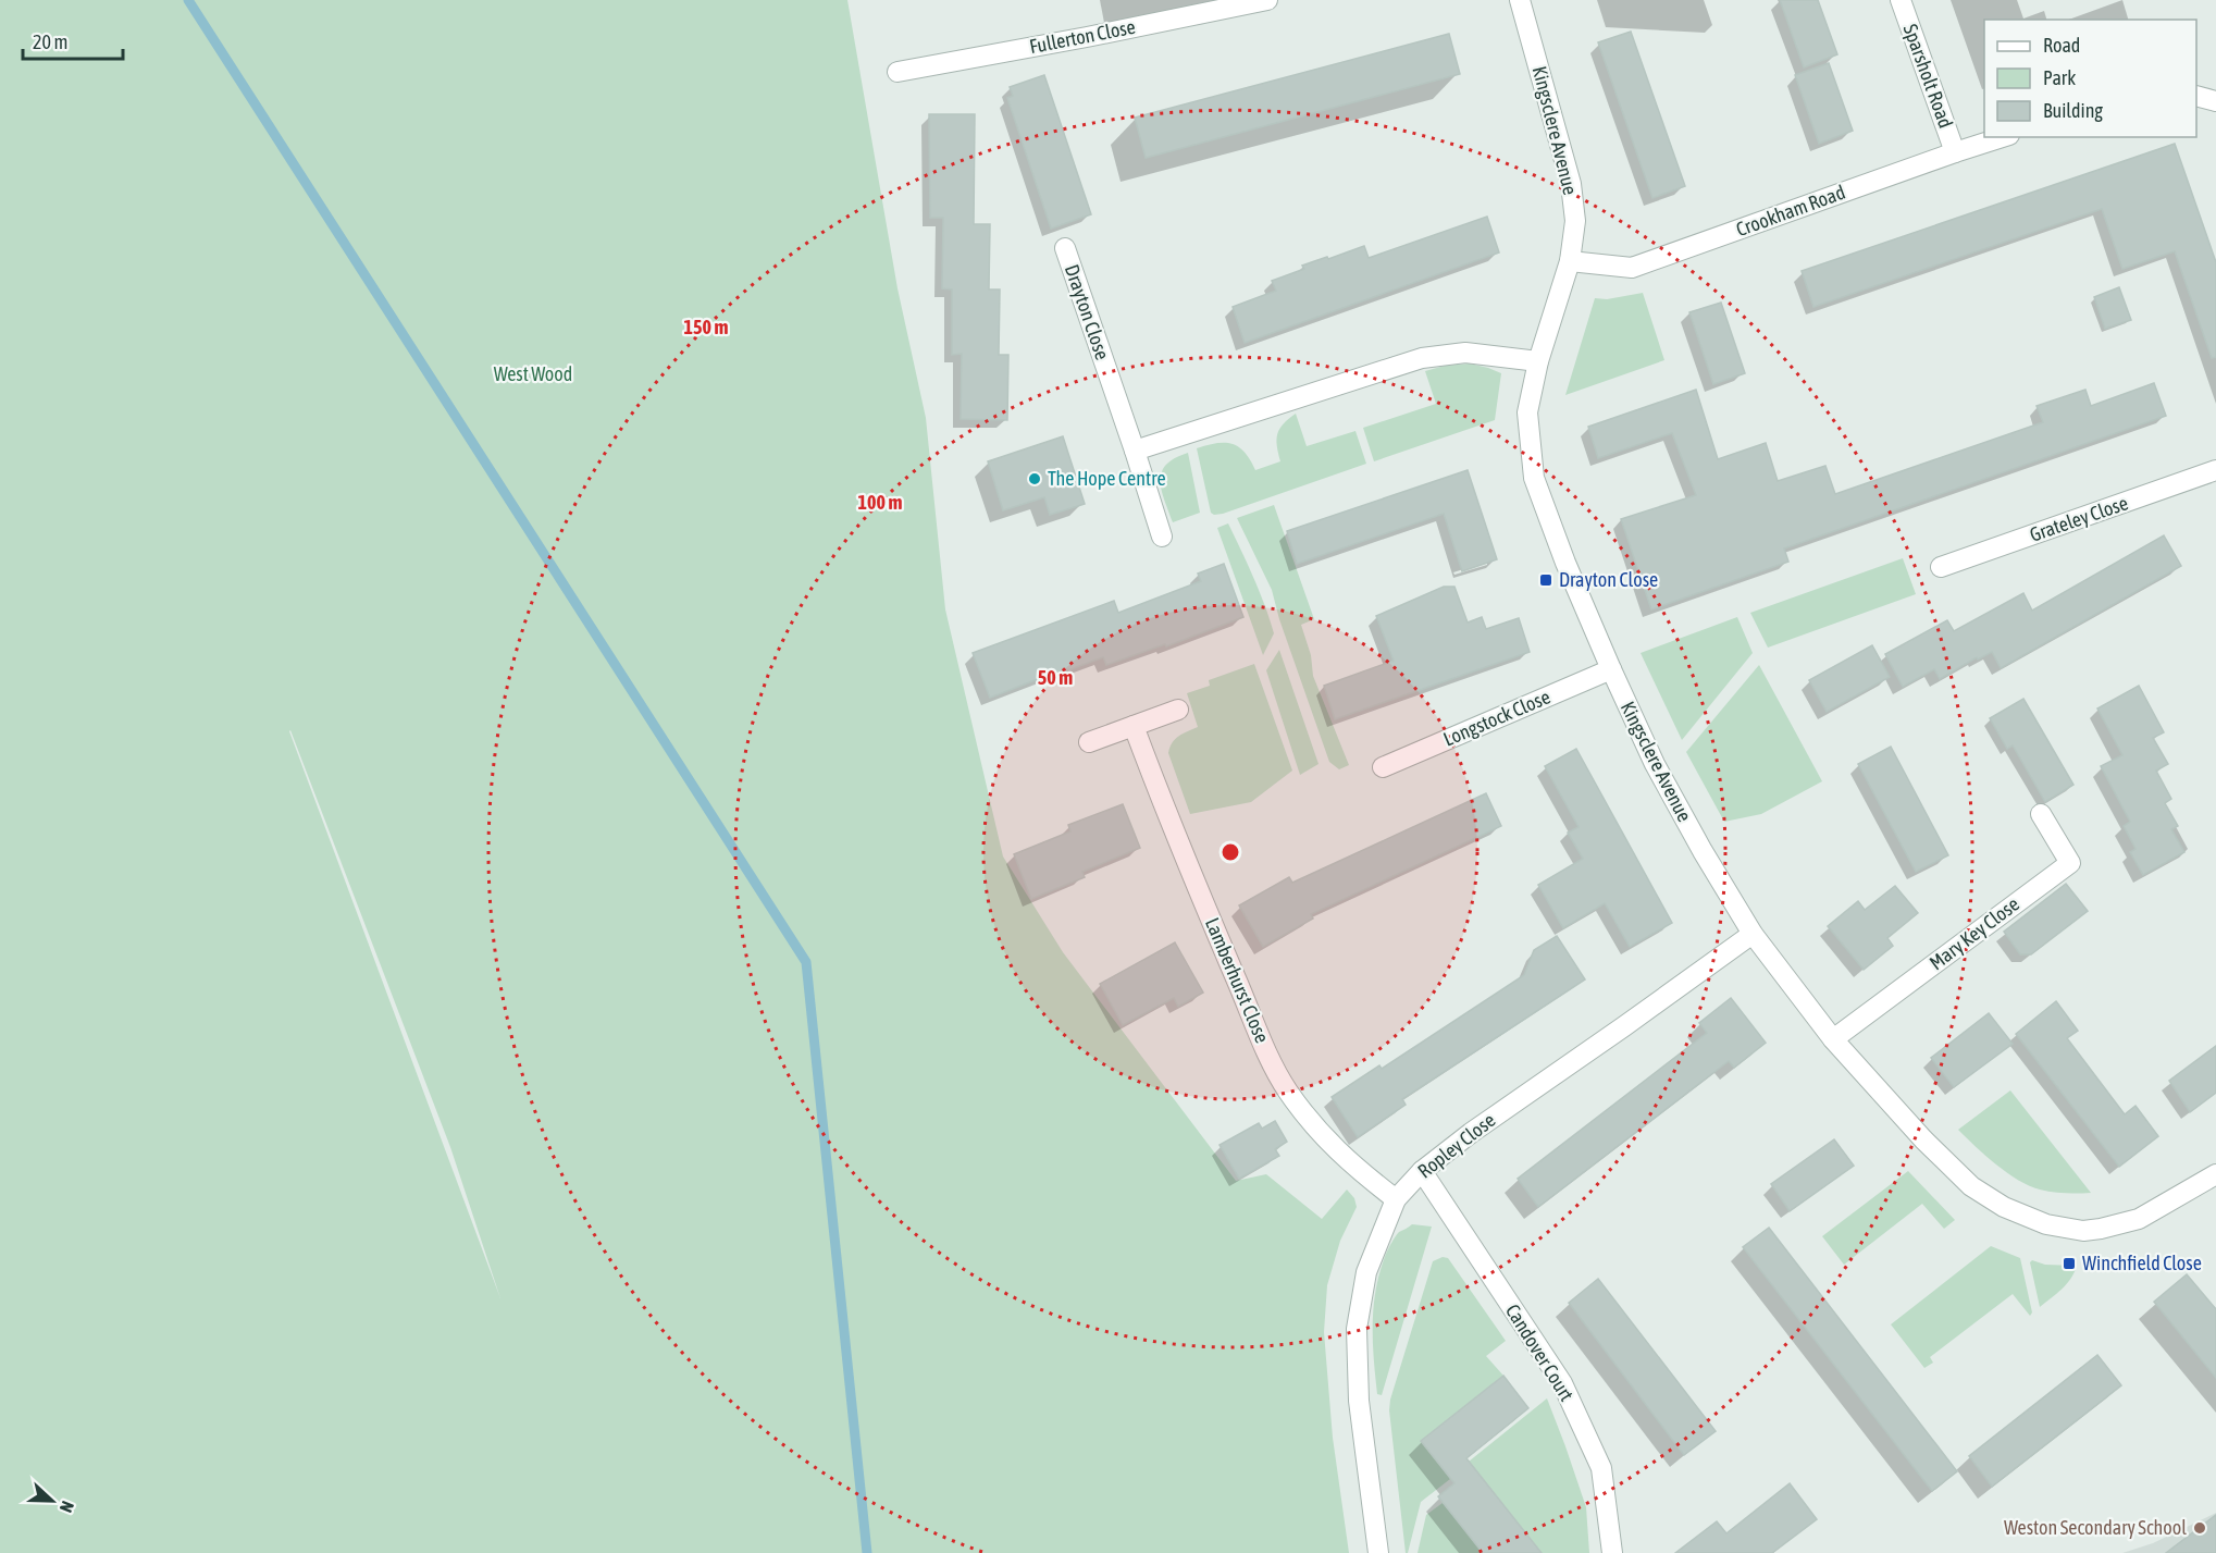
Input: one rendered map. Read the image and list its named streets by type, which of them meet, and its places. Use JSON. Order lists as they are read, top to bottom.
{
  "streets": {
    "street": [
      "Fullerton Close",
      "Sparsholt Road",
      "Kingsclere Avenue",
      "Crookham Road",
      "Drayton Close",
      "Grateley Close",
      "Longstock Close",
      "Mary Key Close",
      "Lamberhurst Close",
      "Ropley Close",
      "Candover Court"
    ]
  },
  "crossings": [
    ["Sparsholt Road", "Crookham Road"],
    ["Kingsclere Avenue", "Crookham Road"],
    ["Kingsclere Avenue", "Longstock Close"],
    ["Kingsclere Avenue", "Mary Key Close"],
    ["Kingsclere Avenue", "Ropley Close"],
    ["Lamberhurst Close", "Ropley Close"],
    ["Ropley Close", "Candover Court"]
  ],
  "parks": ["West Wood"],
  "places": {
    "other": ["The Hope Centre", "Weston Secondary School"],
    "transit": ["Drayton Close", "Winchfield Close"]
  },
  "legend": ["Road", "Park", "Building"],
  "scale_bar": "20 m",
  "north": "right",
  "rings": ["150 m", "100 m", "50 m"]
}
